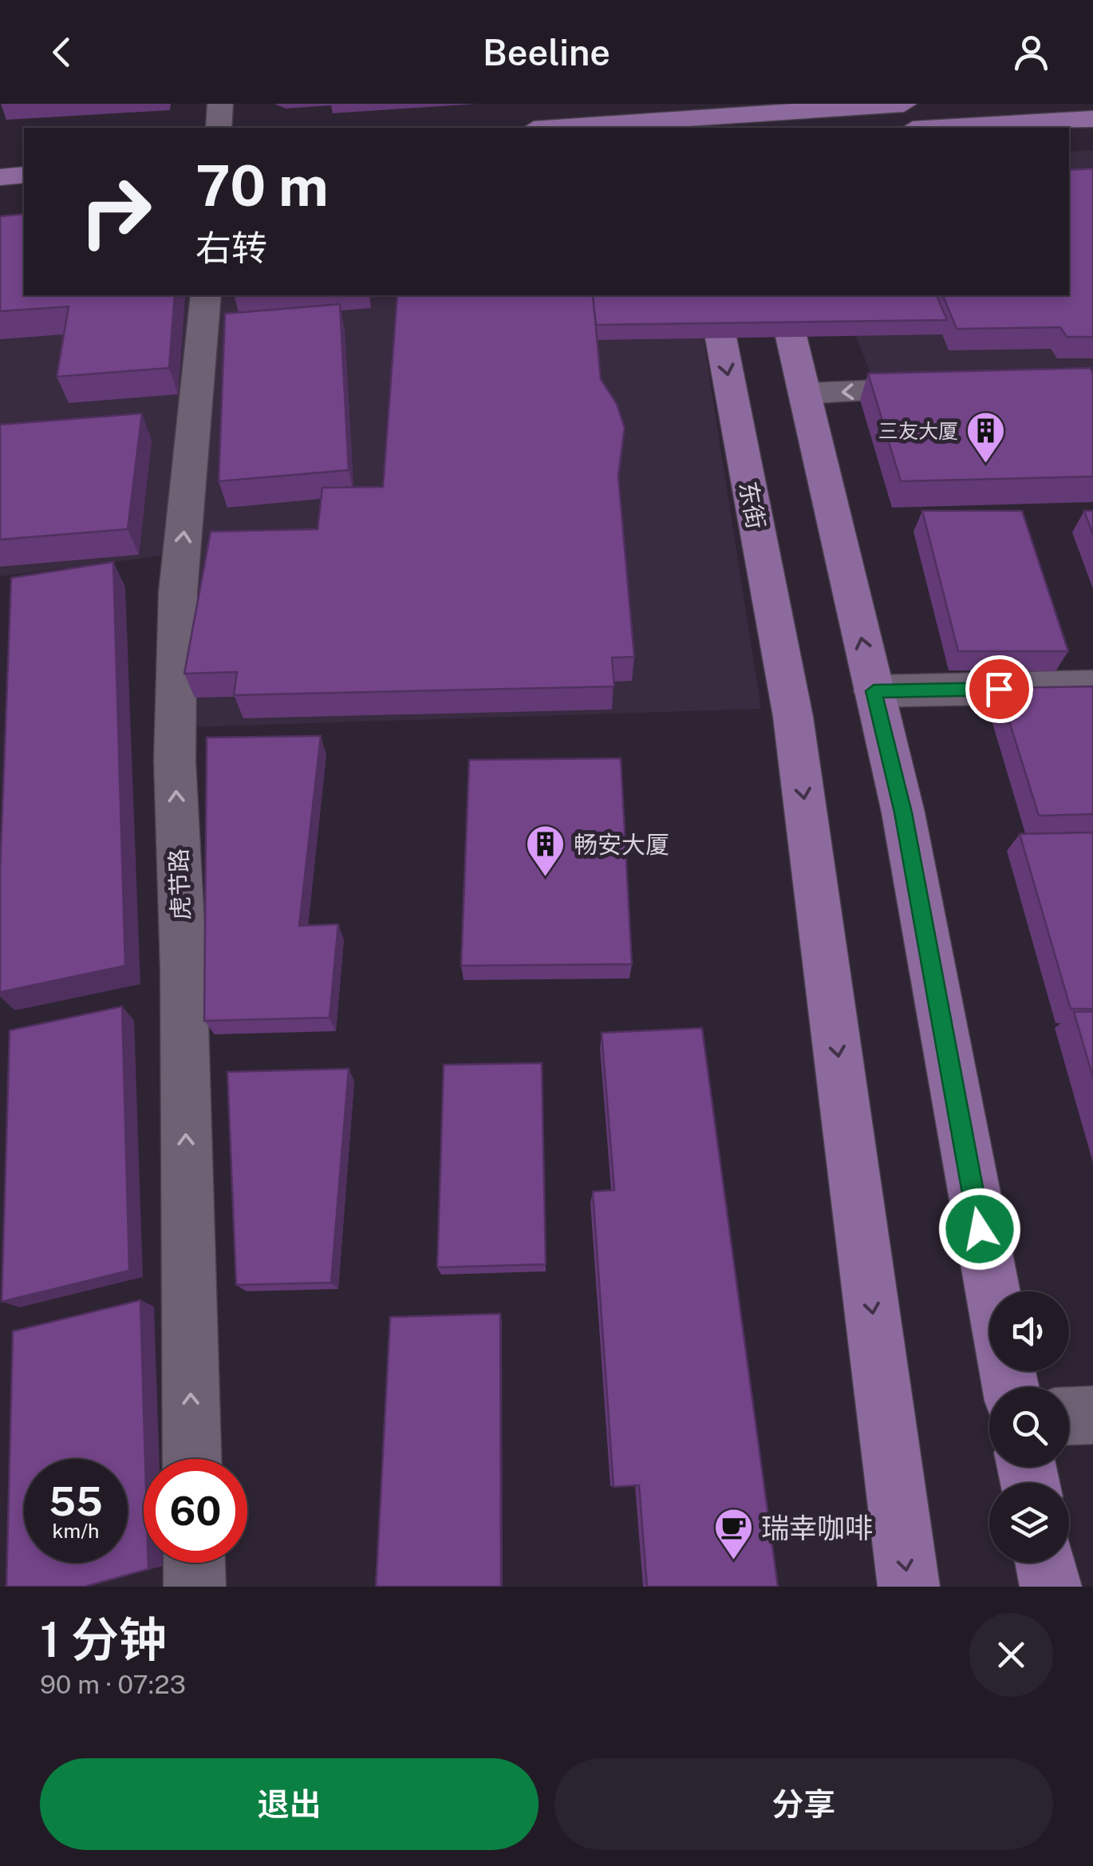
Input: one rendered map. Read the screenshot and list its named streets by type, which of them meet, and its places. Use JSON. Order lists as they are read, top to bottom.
{
  "streets": {
    "main road": ["东街"],
    "street": ["虎节路"]
  },
  "one_way": ["虎节路"],
  "places": {
    "building": ["三友大厦", "畅安大厦"],
    "cafe": ["瑞幸咖啡"]
  },
  "page": {
    "header": "Beeline",
    "turn": ["70 m", "右转"],
    "speed": "55 km/h",
    "limit": "60",
    "heading": ["1 分钟", "90 m · 07:23"],
    "buttons": ["退出", "分享"]
  }
}
